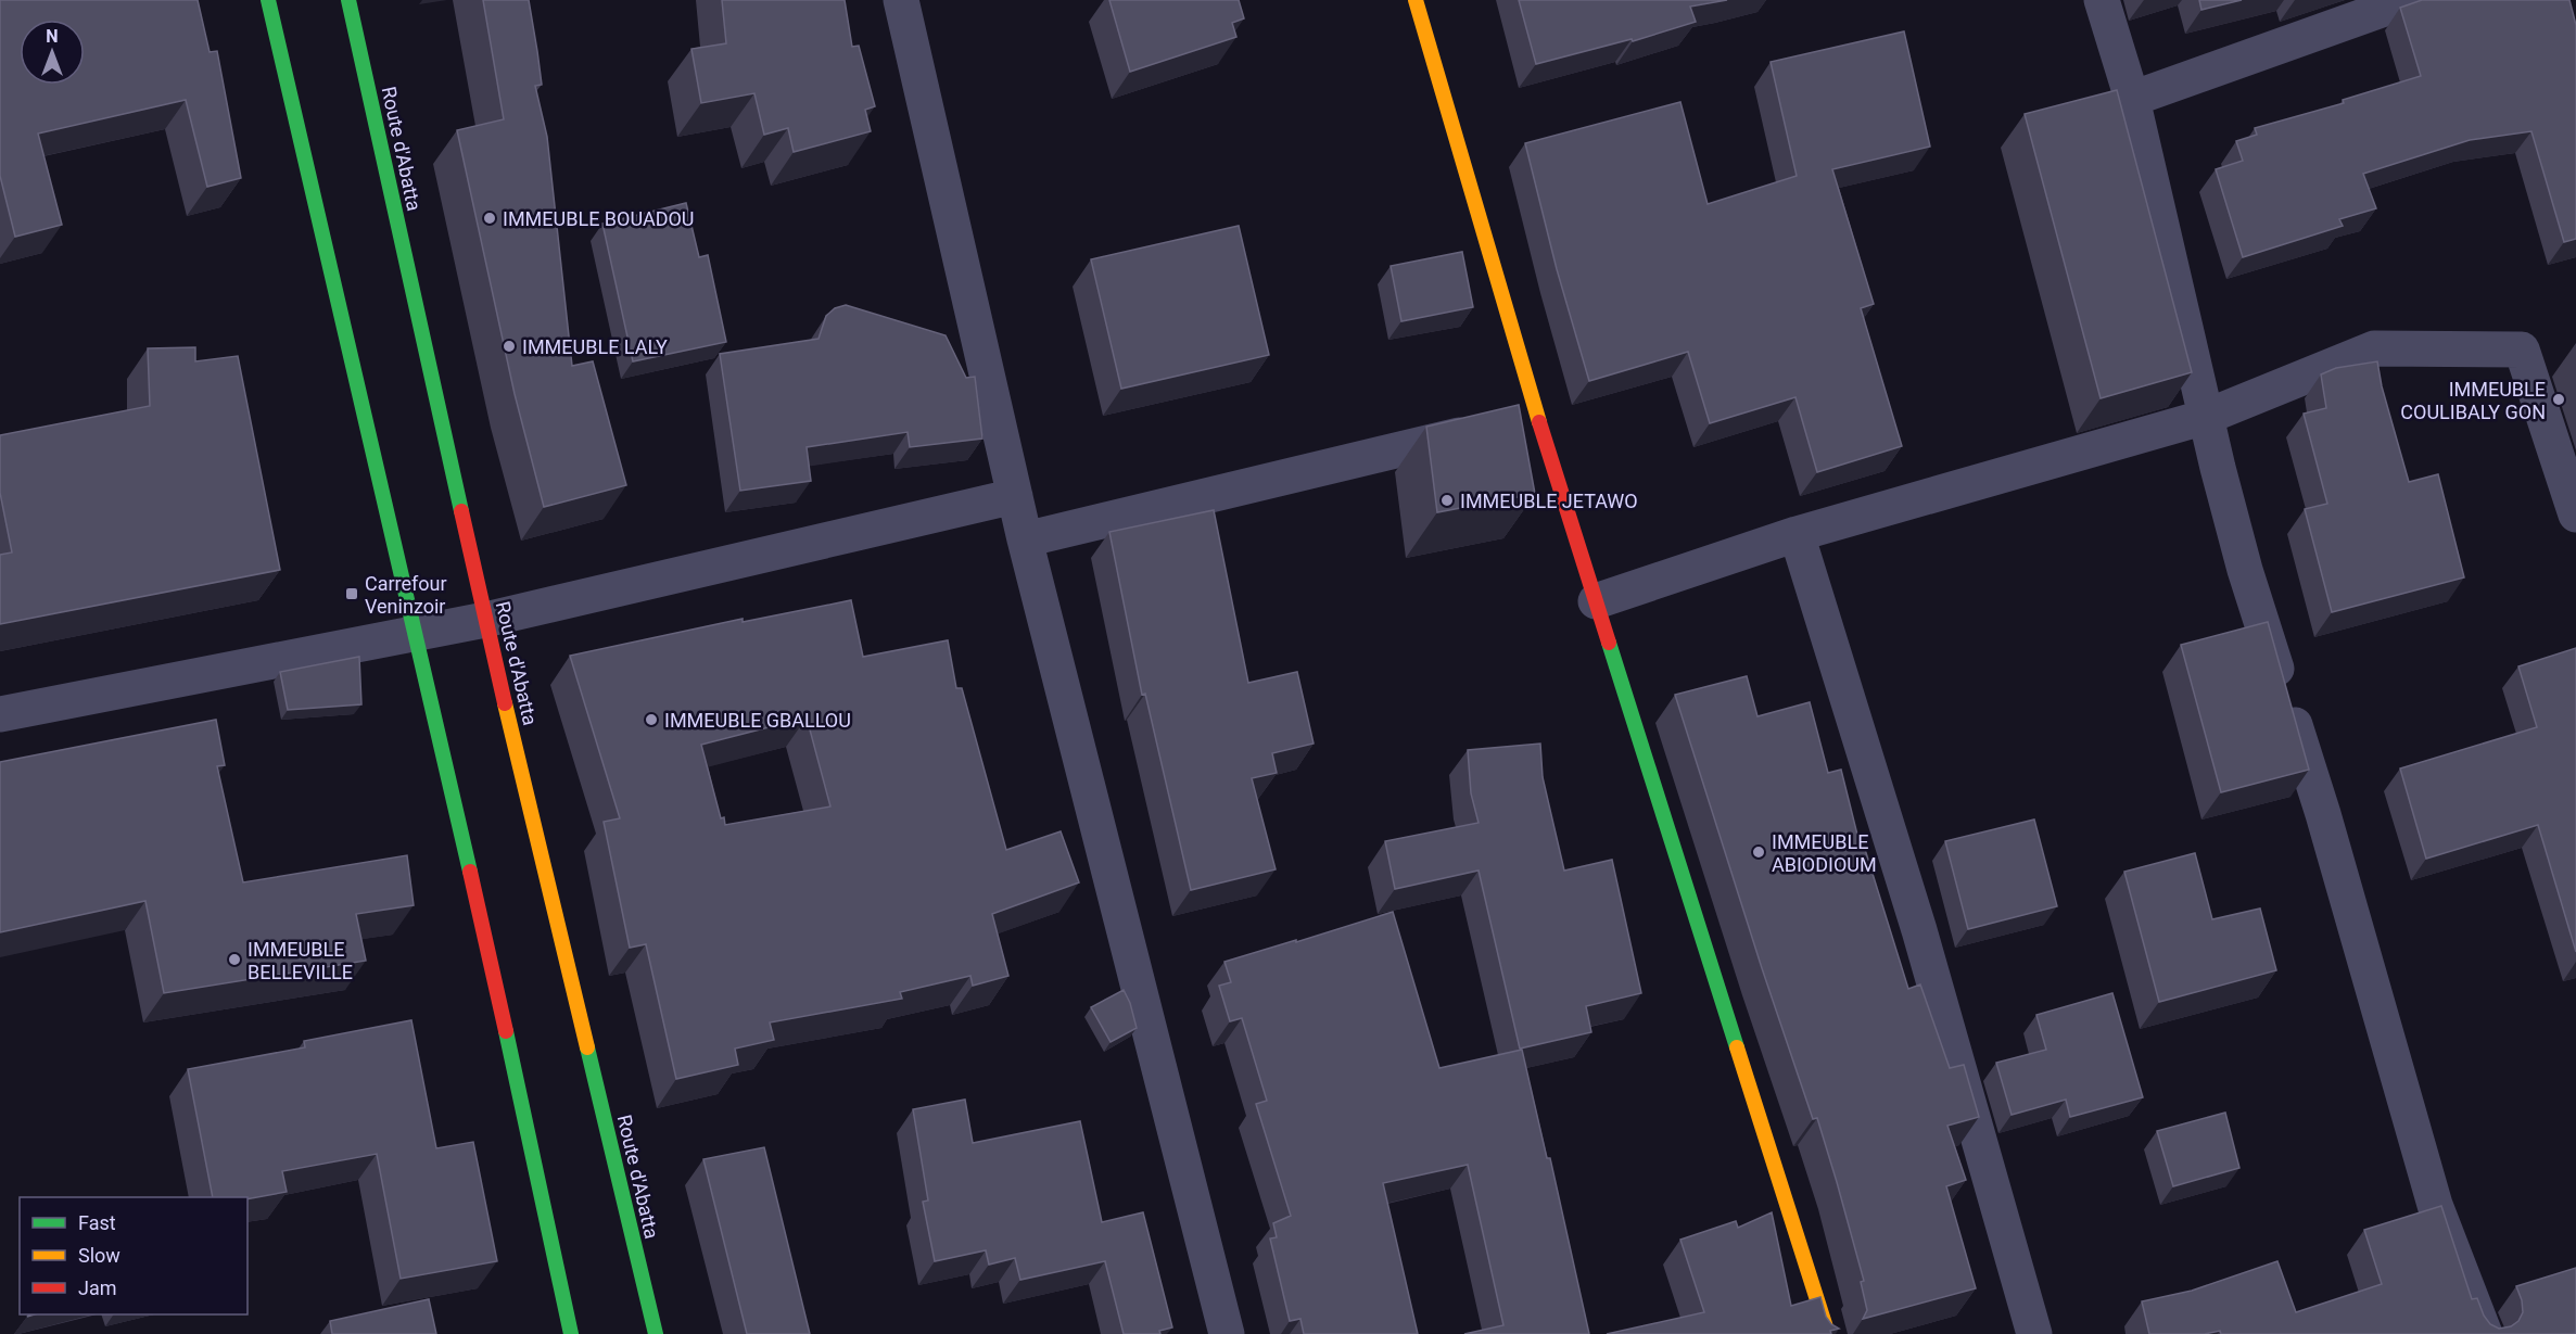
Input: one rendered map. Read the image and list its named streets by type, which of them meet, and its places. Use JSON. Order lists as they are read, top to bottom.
{
  "streets": {
    "street": ["Route d'Abatta"]
  },
  "places": {
    "other": [
      "IMMEUBLE BOUADOU",
      "IMMEUBLE LALY",
      "IMMEUBLE COULIBALY GON",
      "IMMEUBLE JETAWO",
      "IMMEUBLE GBALLOU",
      "IMMEUBLE ABIODIOUM",
      "IMMEUBLE BELLEVILLE"
    ],
    "transit": ["Carrefour Veninzoir"]
  },
  "legend": ["Fast", "Slow", "Jam"],
  "north": "top"
}
